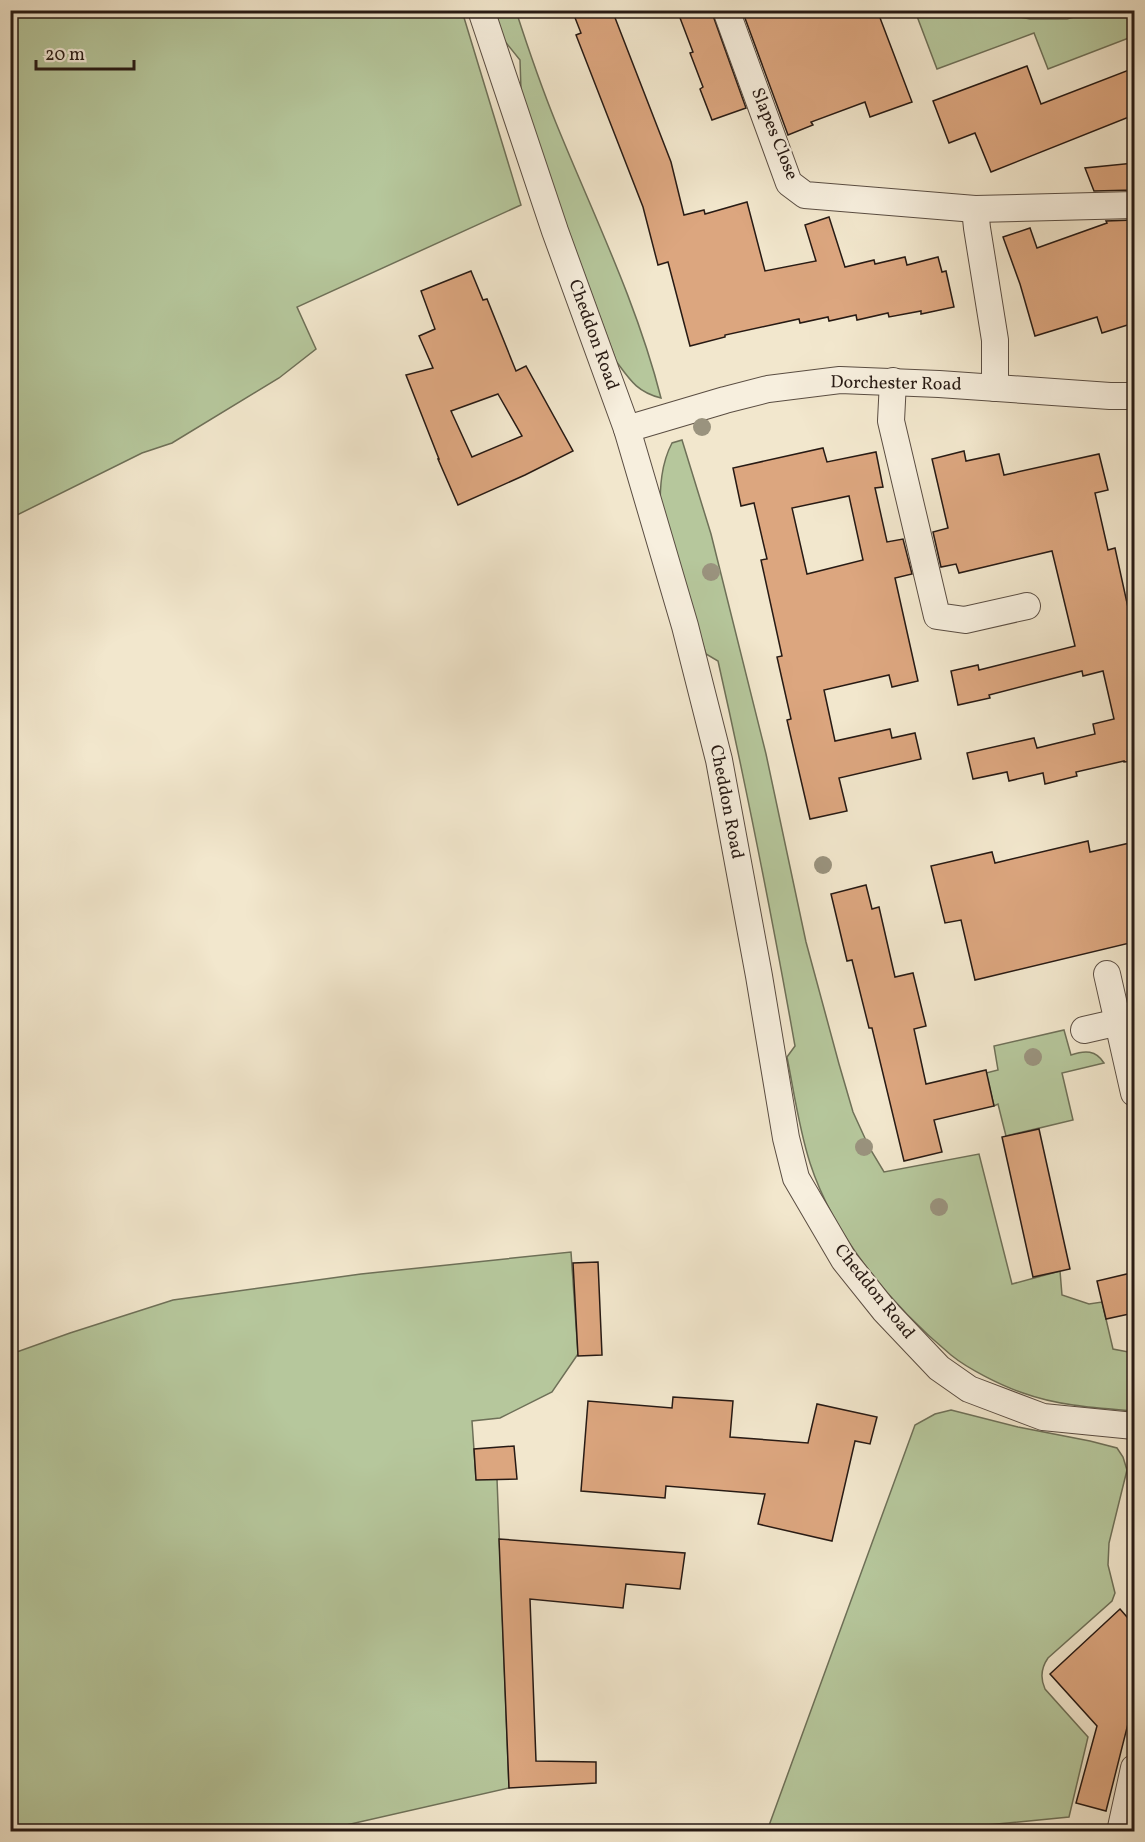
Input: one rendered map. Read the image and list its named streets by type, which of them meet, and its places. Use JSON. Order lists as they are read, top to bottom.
{
  "streets": {
    "street": ["Slapes Close", "Cheddon Road", "Dorchester Road"]
  },
  "crossings": [
    ["Cheddon Road", "Dorchester Road"]
  ],
  "scale_bar": "20 m"
}
